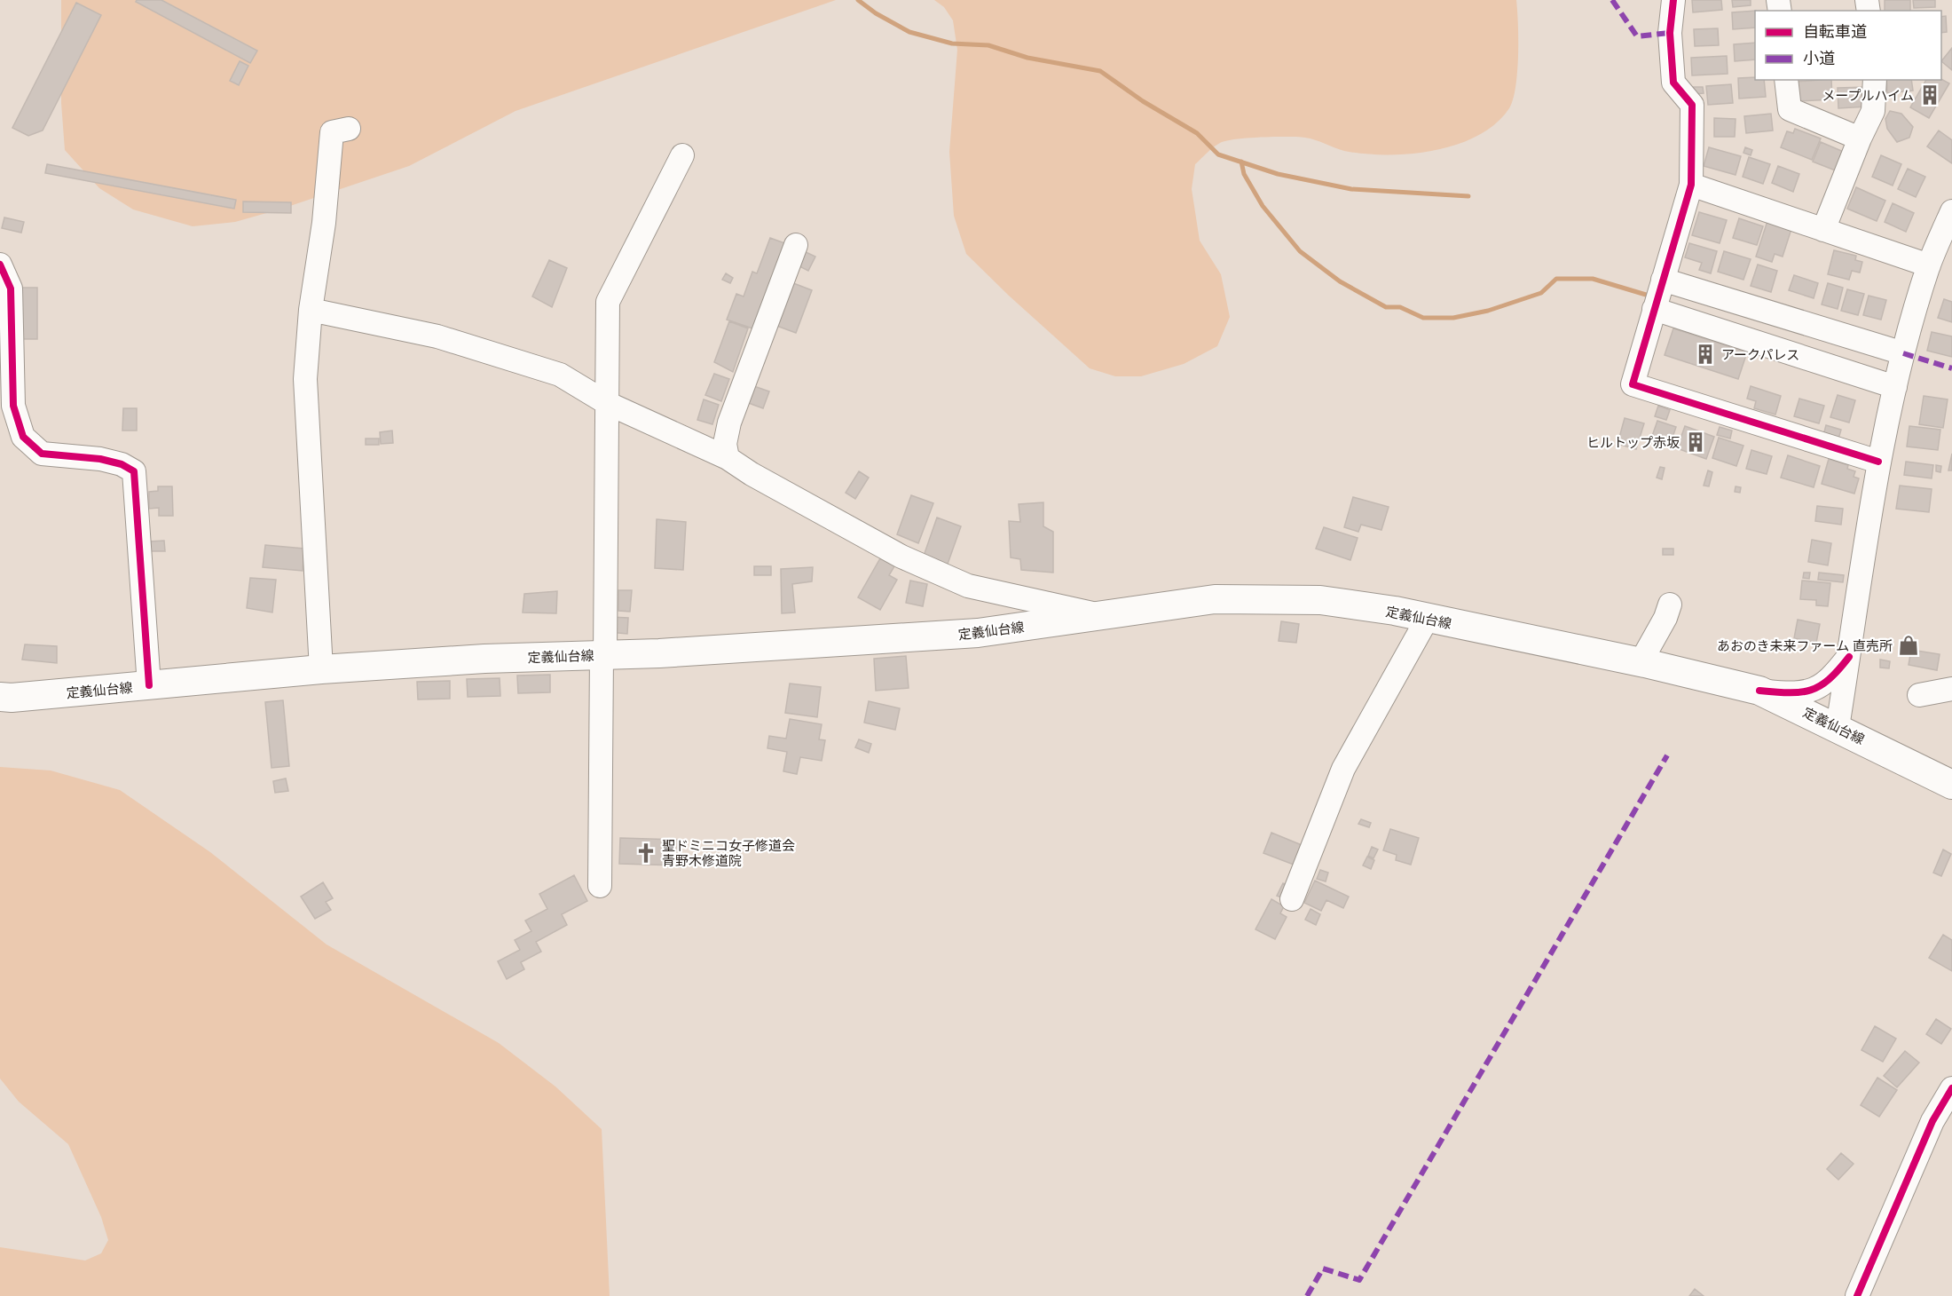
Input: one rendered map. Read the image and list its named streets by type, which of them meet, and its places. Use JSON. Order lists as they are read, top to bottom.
{
  "streets": {
    "main road": ["定義仙台線"]
  },
  "places": {
    "building": ["メープルハイム", "アークパレス", "ヒルトップ赤坂"],
    "shop": ["あおのき未来ファーム 直売所"],
    "church": ["聖ドミニコ女子修道会 青野木修道院"]
  },
  "legend": ["自転車道", "小道"]
}
